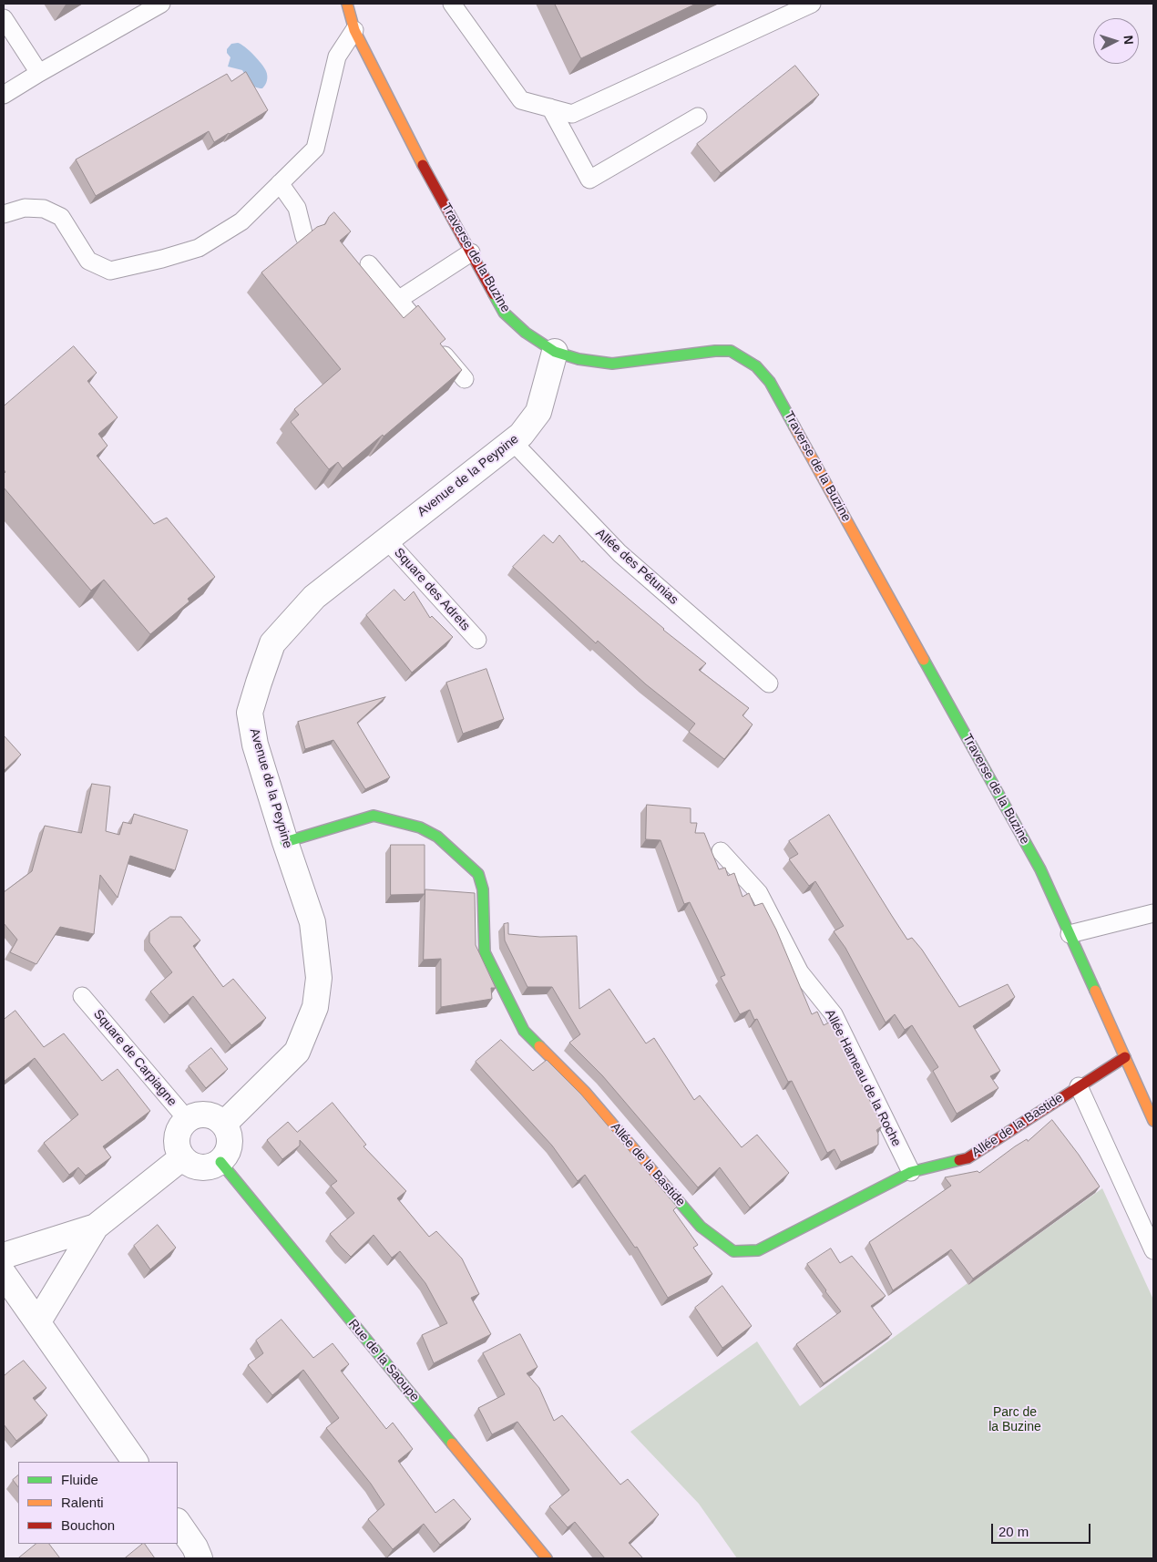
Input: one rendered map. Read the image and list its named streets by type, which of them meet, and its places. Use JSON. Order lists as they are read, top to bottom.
{
  "streets": {
    "street": [
      "Traverse de la Buzine",
      "Avenue de la Peypine",
      "Allée de la Bastide",
      "Rue de la Saoupe"
    ],
    "lane": [
      "Allée des Pétunias",
      "Square des Adrets",
      "Square de Carpiagne",
      "Allée Hameau de la Roche"
    ]
  },
  "crossings": [
    ["Traverse de la Buzine", "Avenue de la Peypine"],
    ["Traverse de la Buzine", "Allée de la Bastide"],
    ["Avenue de la Peypine", "Allée des Pétunias"],
    ["Avenue de la Peypine", "Square des Adrets"],
    ["Avenue de la Peypine", "Square de Carpiagne"],
    ["Avenue de la Peypine", "Allée de la Bastide"],
    ["Avenue de la Peypine", "Rue de la Saoupe"],
    ["Square de Carpiagne", "Rue de la Saoupe"],
    ["Allée Hameau de la Roche", "Allée de la Bastide"]
  ],
  "parks": ["Parc de la Buzine"],
  "legend": ["Fluide", "Ralenti", "Bouchon"],
  "scale_bar": "20 m",
  "north": "right"
}
